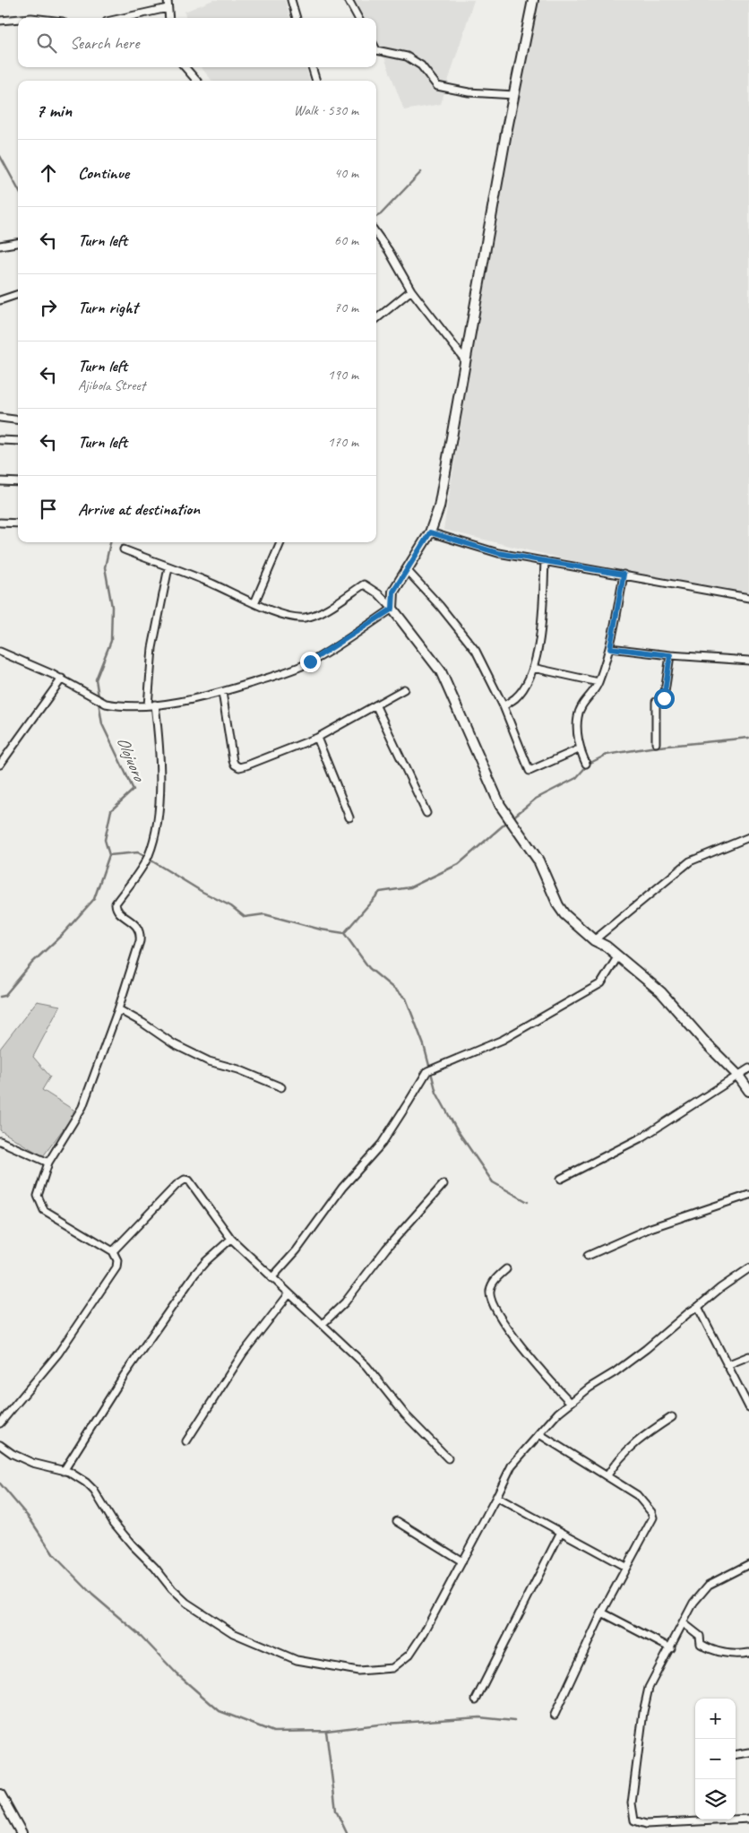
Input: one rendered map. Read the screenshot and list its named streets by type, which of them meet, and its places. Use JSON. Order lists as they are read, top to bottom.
{
  "water": ["Olojuoro"],
  "page": {
    "search": "Search here",
    "heading": ["7 min", "Walk · 530 m"],
    "list": [
      ["Continue", "40 m"],
      ["Turn left", "60 m"],
      ["Turn right", "70 m"],
      ["Turn left", "Ajibola Street", "190 m"],
      ["Turn left", "170 m"],
      "Arrive at destination"
    ],
    "map_buttons": ["+", "−"]
  }
}
